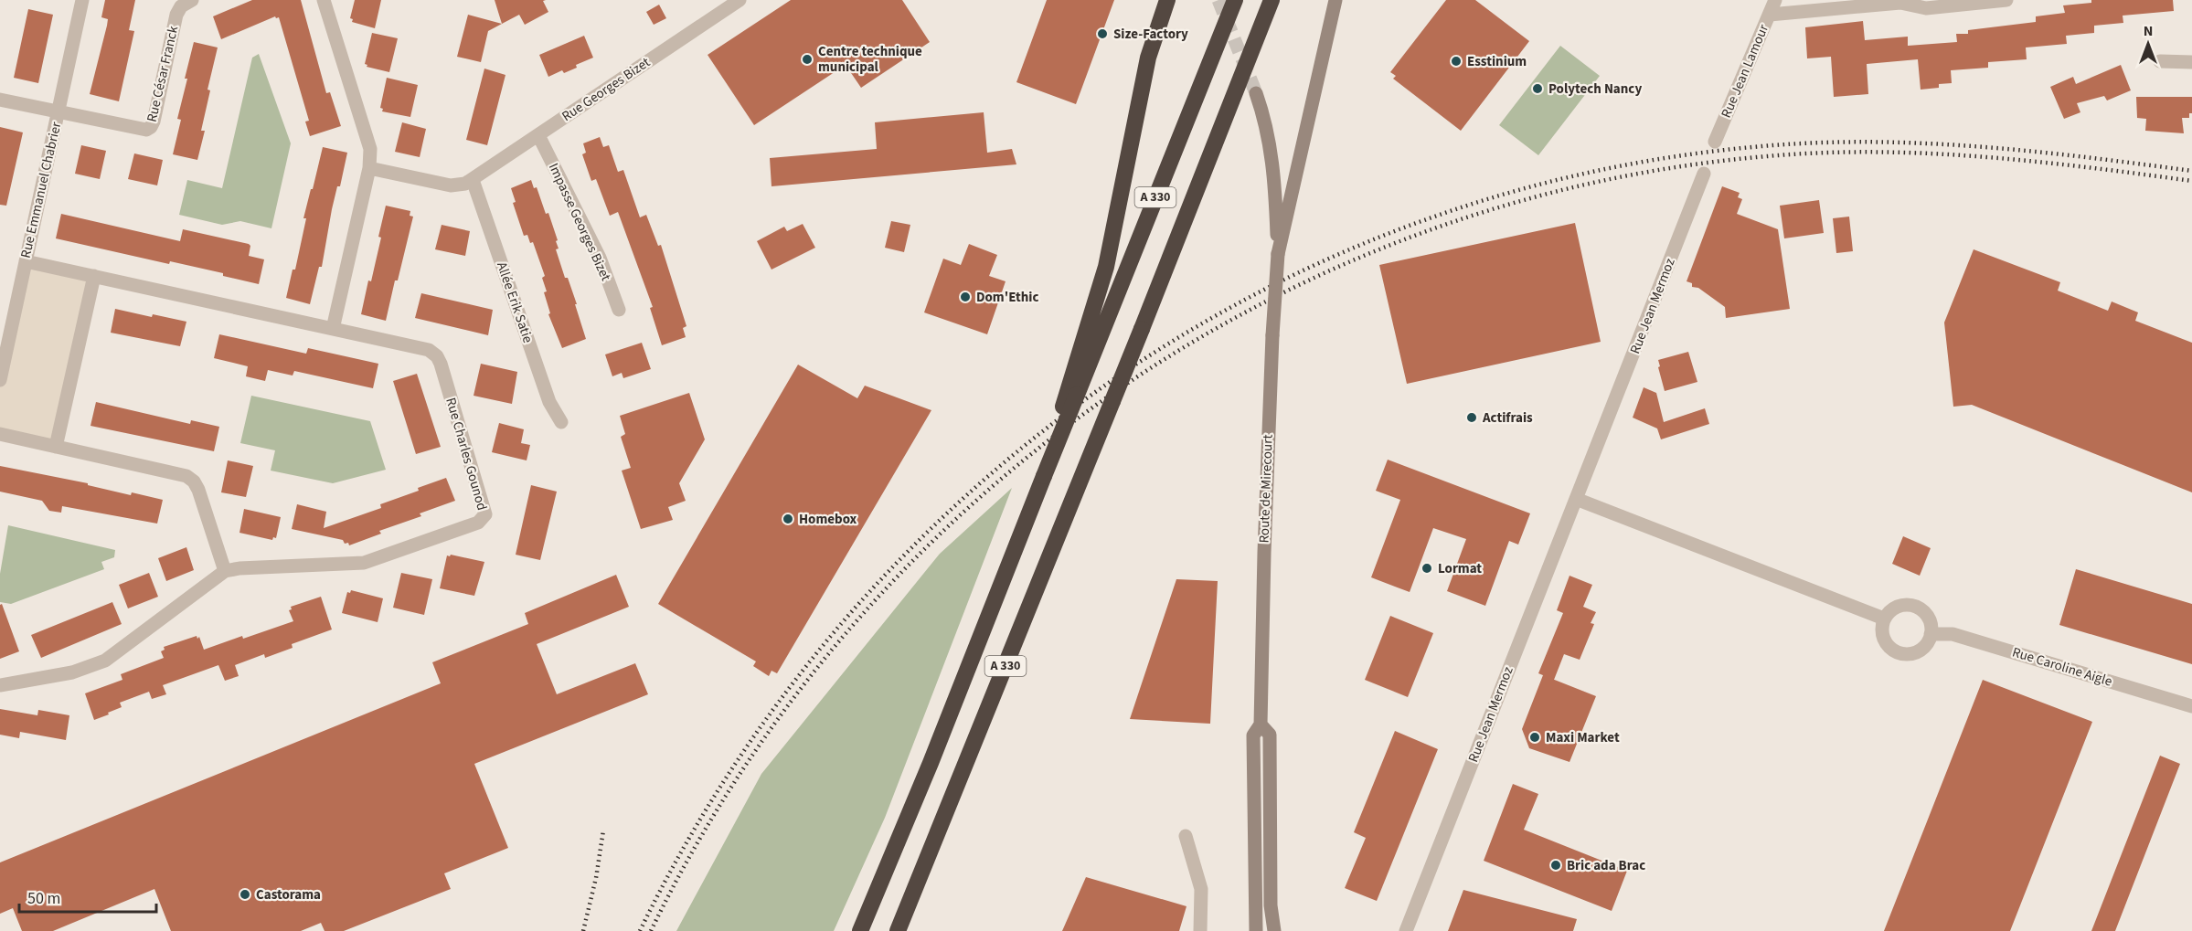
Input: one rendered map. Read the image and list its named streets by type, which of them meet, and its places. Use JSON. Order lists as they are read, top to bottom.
{
  "streets": {
    "highway": ["A 330"],
    "main road": ["Route de Mirecourt"],
    "street": [
      "Rue Jean Lamour",
      "Rue César Franck",
      "Rue Georges Bizet",
      "Rue Emmanuel Chabrier",
      "Impasse Georges Bizet",
      "Allée Erik Satie",
      "Rue Jean Mermoz",
      "Rue Charles Gounod",
      "Rue Caroline Aigle"
    ]
  },
  "crossings": [
    ["Rue César Franck", "Rue Emmanuel Chabrier"],
    ["Rue Georges Bizet", "Impasse Georges Bizet"],
    ["Rue Georges Bizet", "Allée Erik Satie"],
    ["Rue Emmanuel Chabrier", "Rue Charles Gounod"]
  ],
  "places": [
    "Size-Factory",
    "Centre technique municipal",
    "Esstinium",
    "Polytech Nancy",
    "Dom'Ethic",
    "Actifrais",
    "Homebox",
    "Lormat",
    "Maxi Market",
    "Bric ada Brac",
    "Castorama"
  ],
  "scale_bar": "50 m",
  "north": "top"
}
